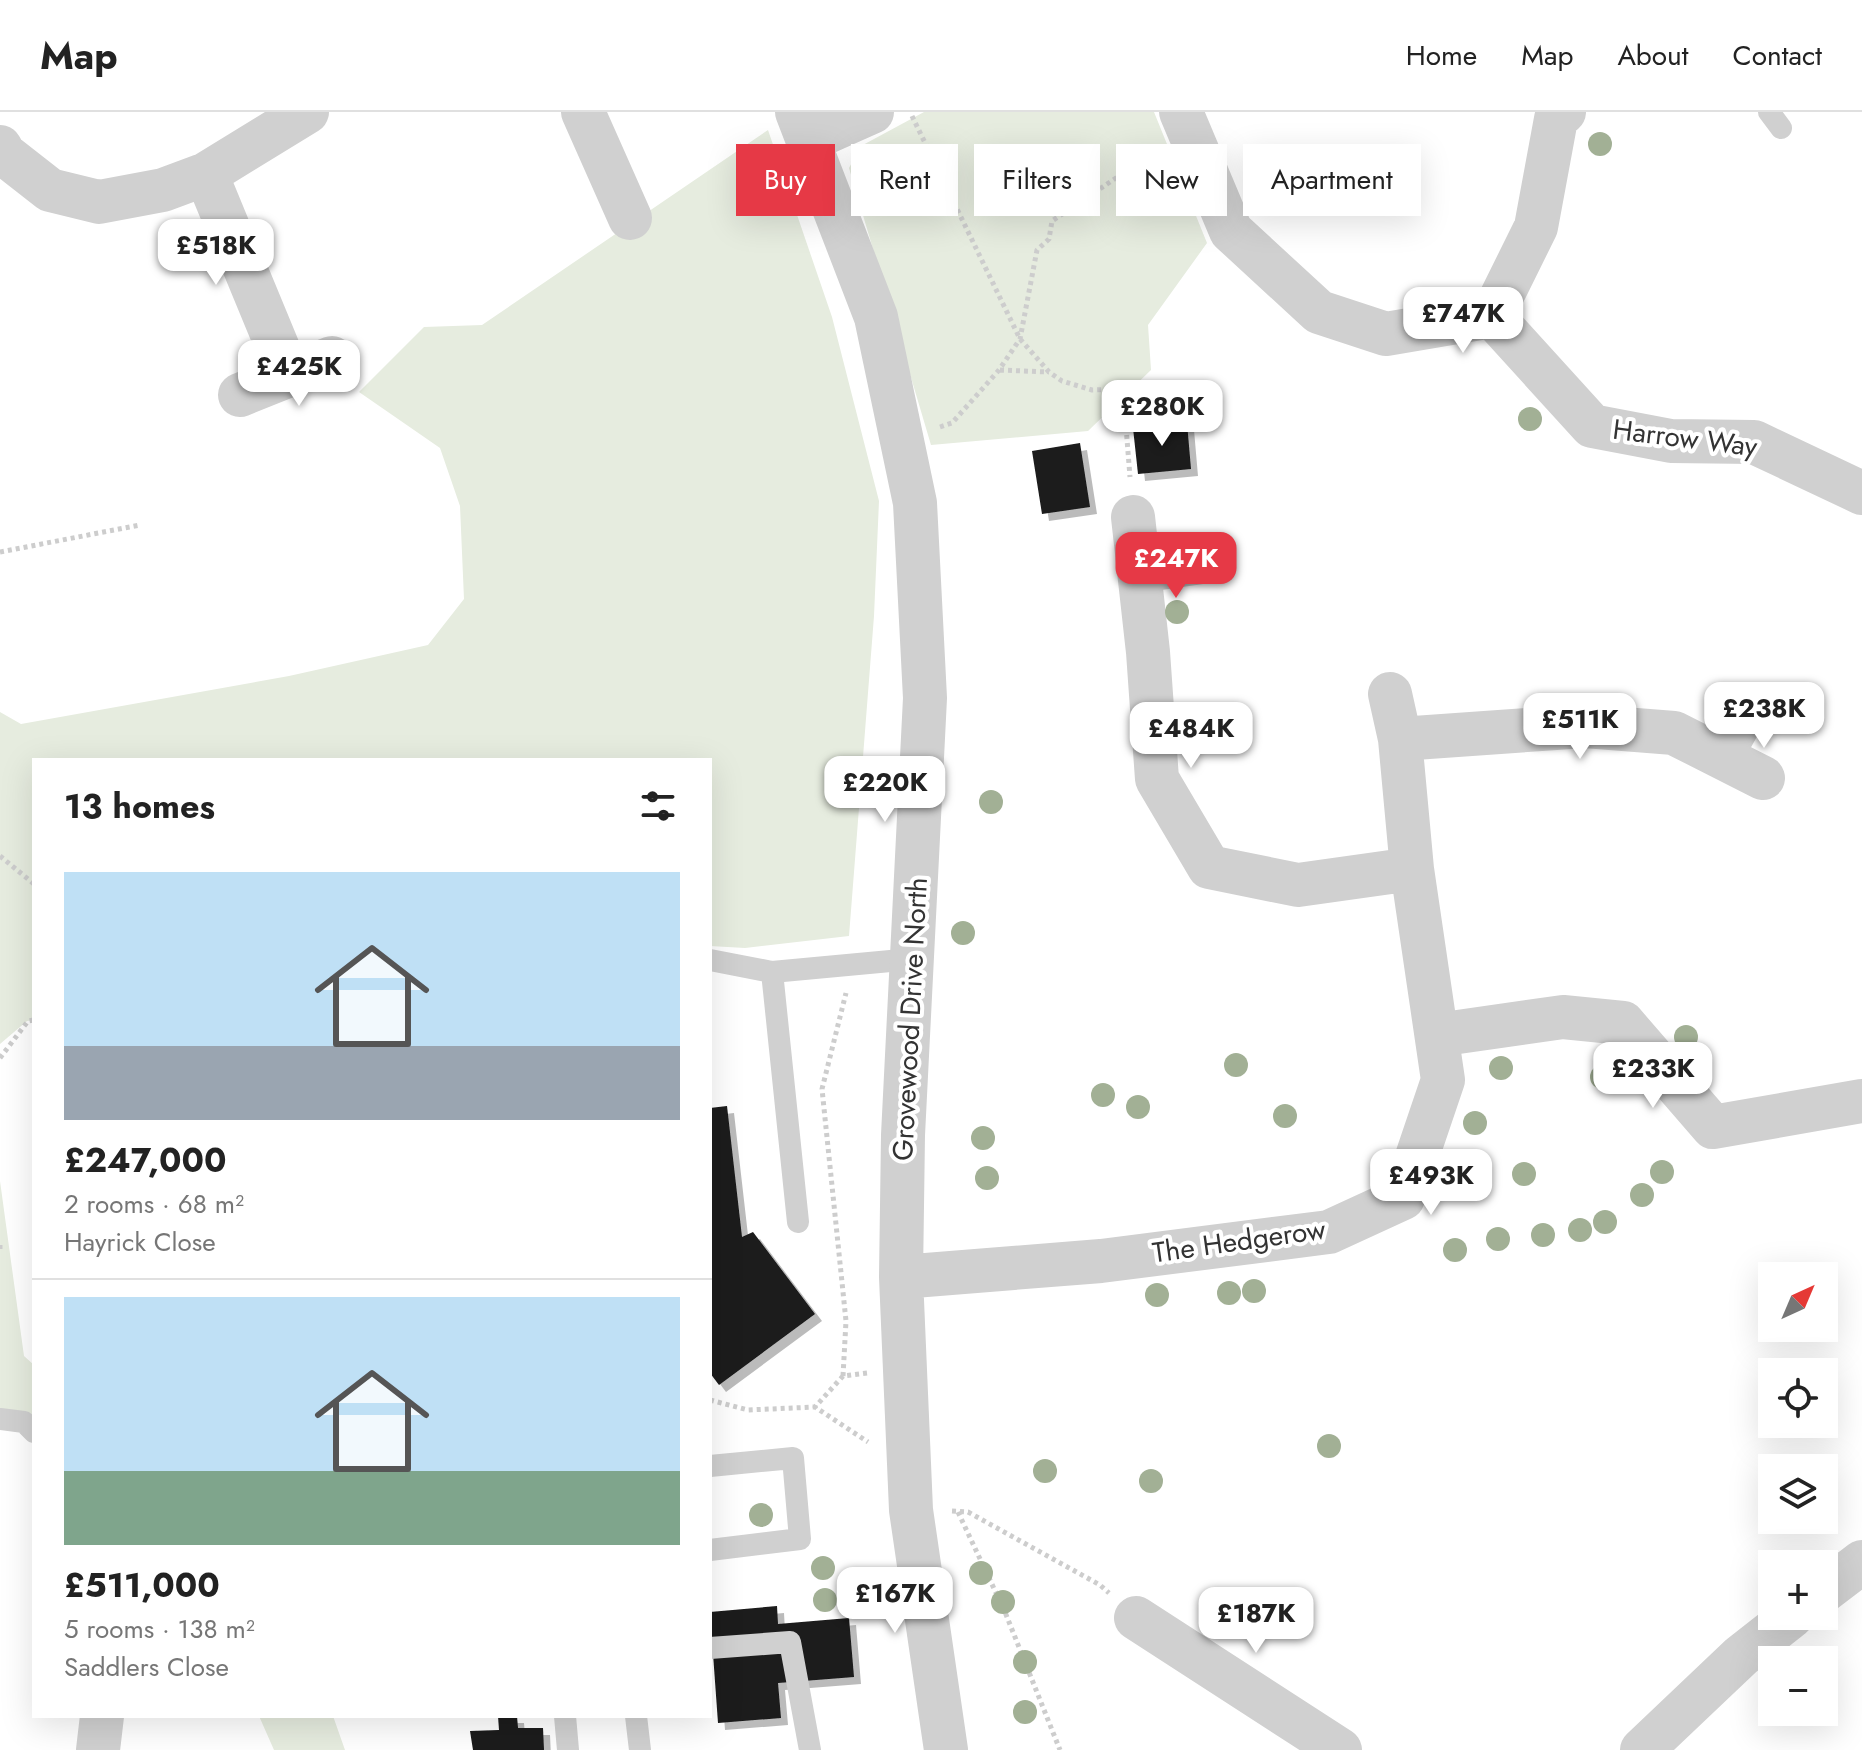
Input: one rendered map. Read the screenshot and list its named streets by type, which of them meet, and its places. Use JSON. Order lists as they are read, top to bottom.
{
  "streets": {
    "street": ["Harrow Way", "Grovewood Drive North", "The Hedgerow"]
  },
  "crossings": [
    ["Grovewood Drive North", "The Hedgerow"]
  ],
  "north": "top right",
  "page": {
    "header": "Map",
    "nav": [
      "Home",
      "Map",
      "About",
      "Contact"
    ],
    "chip": [
      "Buy",
      "Rent",
      "Filters",
      "New",
      "Apartment"
    ],
    "price": [
      "£518K",
      "£747K",
      "£425K",
      "£280K",
      "£247K",
      "£238K",
      "£511K",
      "£484K",
      "£220K",
      "£233K",
      "£493K",
      "£167K",
      "£187K"
    ],
    "heading": "13 homes",
    "list": [
      {
        "name": "£247,000",
        "note": "2 rooms · 68 m² · Hayrick Close"
      },
      {
        "name": "£511,000",
        "note": "5 rooms · 138 m² · Saddlers Close"
      }
    ],
    "map_buttons": ["+", "−"]
  }
}
